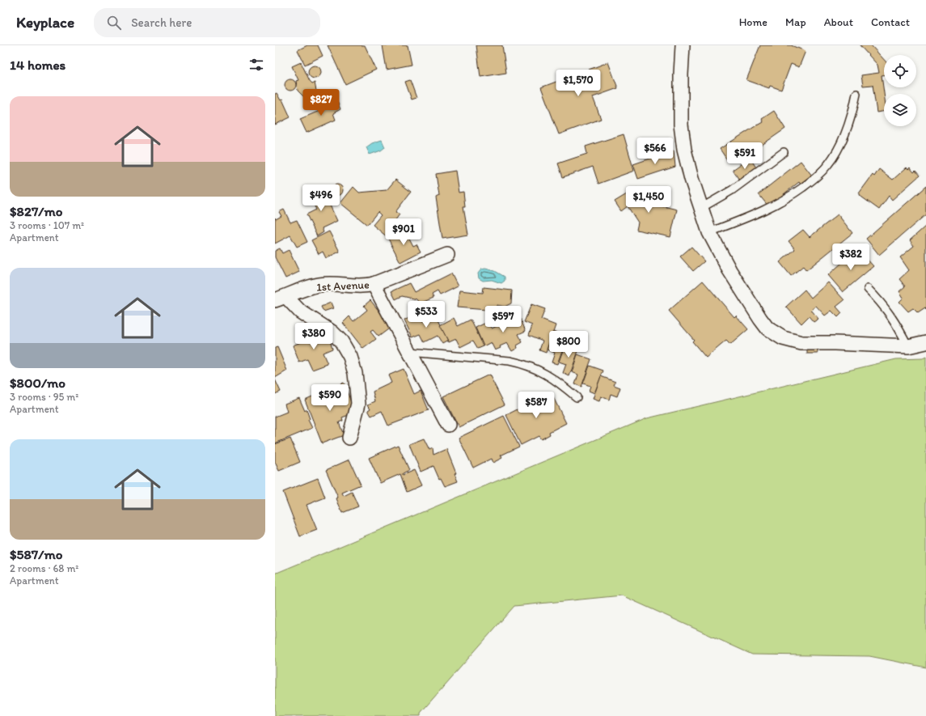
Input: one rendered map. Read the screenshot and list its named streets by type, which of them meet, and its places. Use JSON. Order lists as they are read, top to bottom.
{
  "streets": {
    "street": ["1st Avenue"]
  },
  "page": {
    "header": "Keyplace",
    "search": "Search here",
    "nav": [
      "Home",
      "Map",
      "About",
      "Contact"
    ],
    "heading": "14 homes",
    "price": [
      "$1,570",
      "$827",
      "$566",
      "$591",
      "$496",
      "$1,450",
      "$901",
      "$382",
      "$533",
      "$597",
      "$380",
      "$800",
      "$590",
      "$587"
    ],
    "list": [
      {
        "name": "$827/mo",
        "note": "3 rooms · 107 m² · Apartment"
      },
      {
        "name": "$800/mo",
        "note": "3 rooms · 95 m² · Apartment"
      },
      {
        "name": "$587/mo",
        "note": "2 rooms · 68 m² · Apartment"
      }
    ]
  }
}
